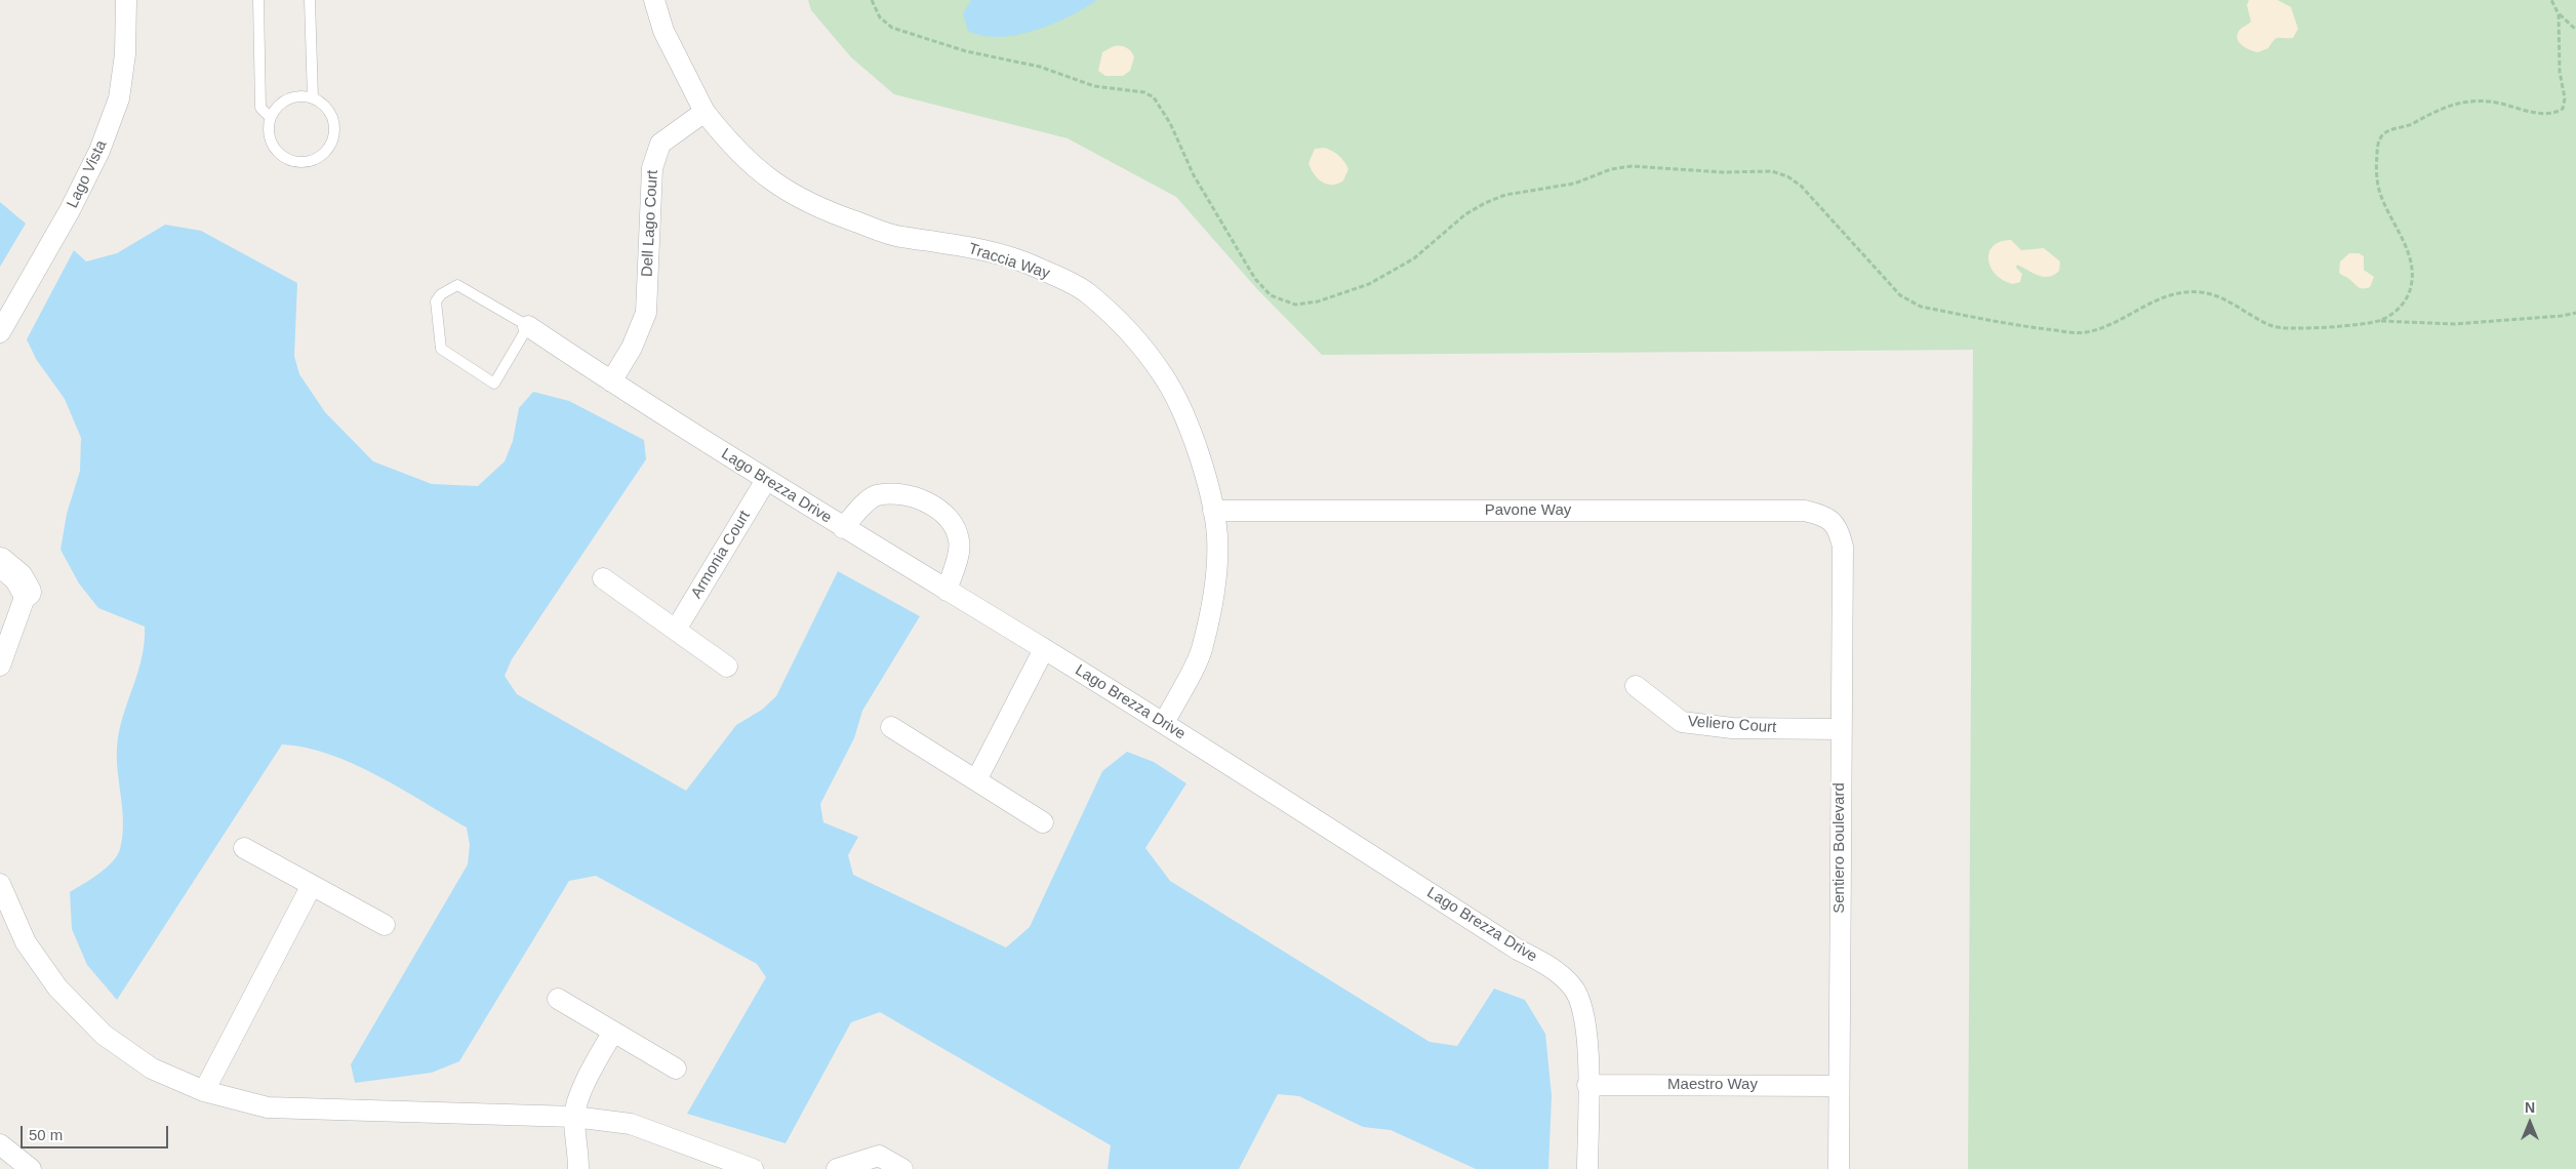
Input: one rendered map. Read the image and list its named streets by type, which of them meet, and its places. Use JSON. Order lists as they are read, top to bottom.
{
  "streets": {
    "street": [
      "Lago Vista",
      "Dell Lago Court",
      "Traccia Way",
      "Lago Brezza Drive",
      "Pavone Way",
      "Armonia Court",
      "Veliero Court",
      "Sentiero Boulevard",
      "Maestro Way"
    ]
  },
  "crossings": [
    ["Dell Lago Court", "Traccia Way"],
    ["Dell Lago Court", "Lago Brezza Drive"],
    ["Traccia Way", "Lago Brezza Drive"],
    ["Traccia Way", "Pavone Way"],
    ["Lago Brezza Drive", "Armonia Court"],
    ["Lago Brezza Drive", "Maestro Way"],
    ["Pavone Way", "Sentiero Boulevard"],
    ["Veliero Court", "Sentiero Boulevard"],
    ["Sentiero Boulevard", "Maestro Way"]
  ],
  "scale_bar": "50 m",
  "north": "top"
}
